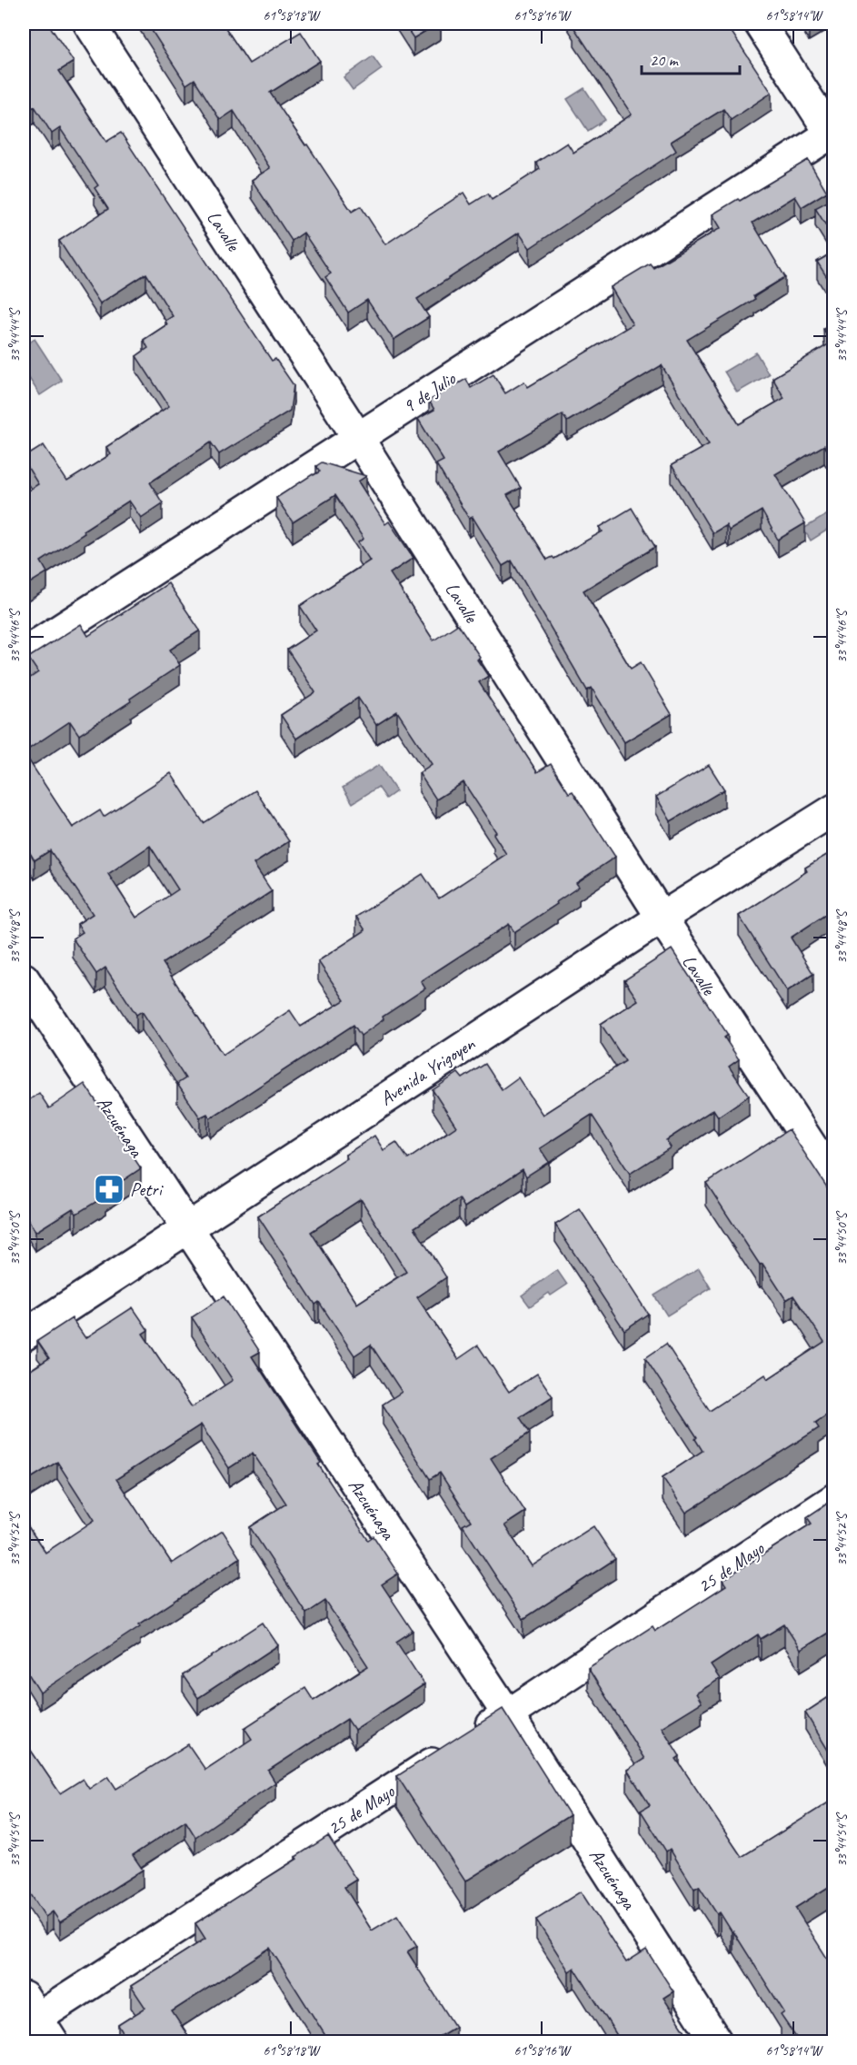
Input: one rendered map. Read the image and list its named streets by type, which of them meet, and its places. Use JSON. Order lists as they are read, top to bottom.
{
  "streets": {
    "street": [
      "Lavalle",
      "9 de Julio",
      "Avenida Yrigoyen",
      "Azcuénaga",
      "25 de Mayo"
    ]
  },
  "crossings": [
    ["Lavalle", "9 de Julio"],
    ["Lavalle", "Avenida Yrigoyen"],
    ["Avenida Yrigoyen", "Azcuénaga"],
    ["Azcuénaga", "25 de Mayo"]
  ],
  "places": {
    "pharmacy": ["Petri"]
  },
  "scale_bar": "20 m",
  "coordinates": [
    "61°58'18\"W",
    "61°58'16\"W",
    "61°58'14\"W",
    "33°44'44\"S",
    "33°44'46\"S",
    "33°44'48\"S",
    "33°44'50\"S",
    "33°44'52\"S",
    "33°44'54\"S"
  ]
}
